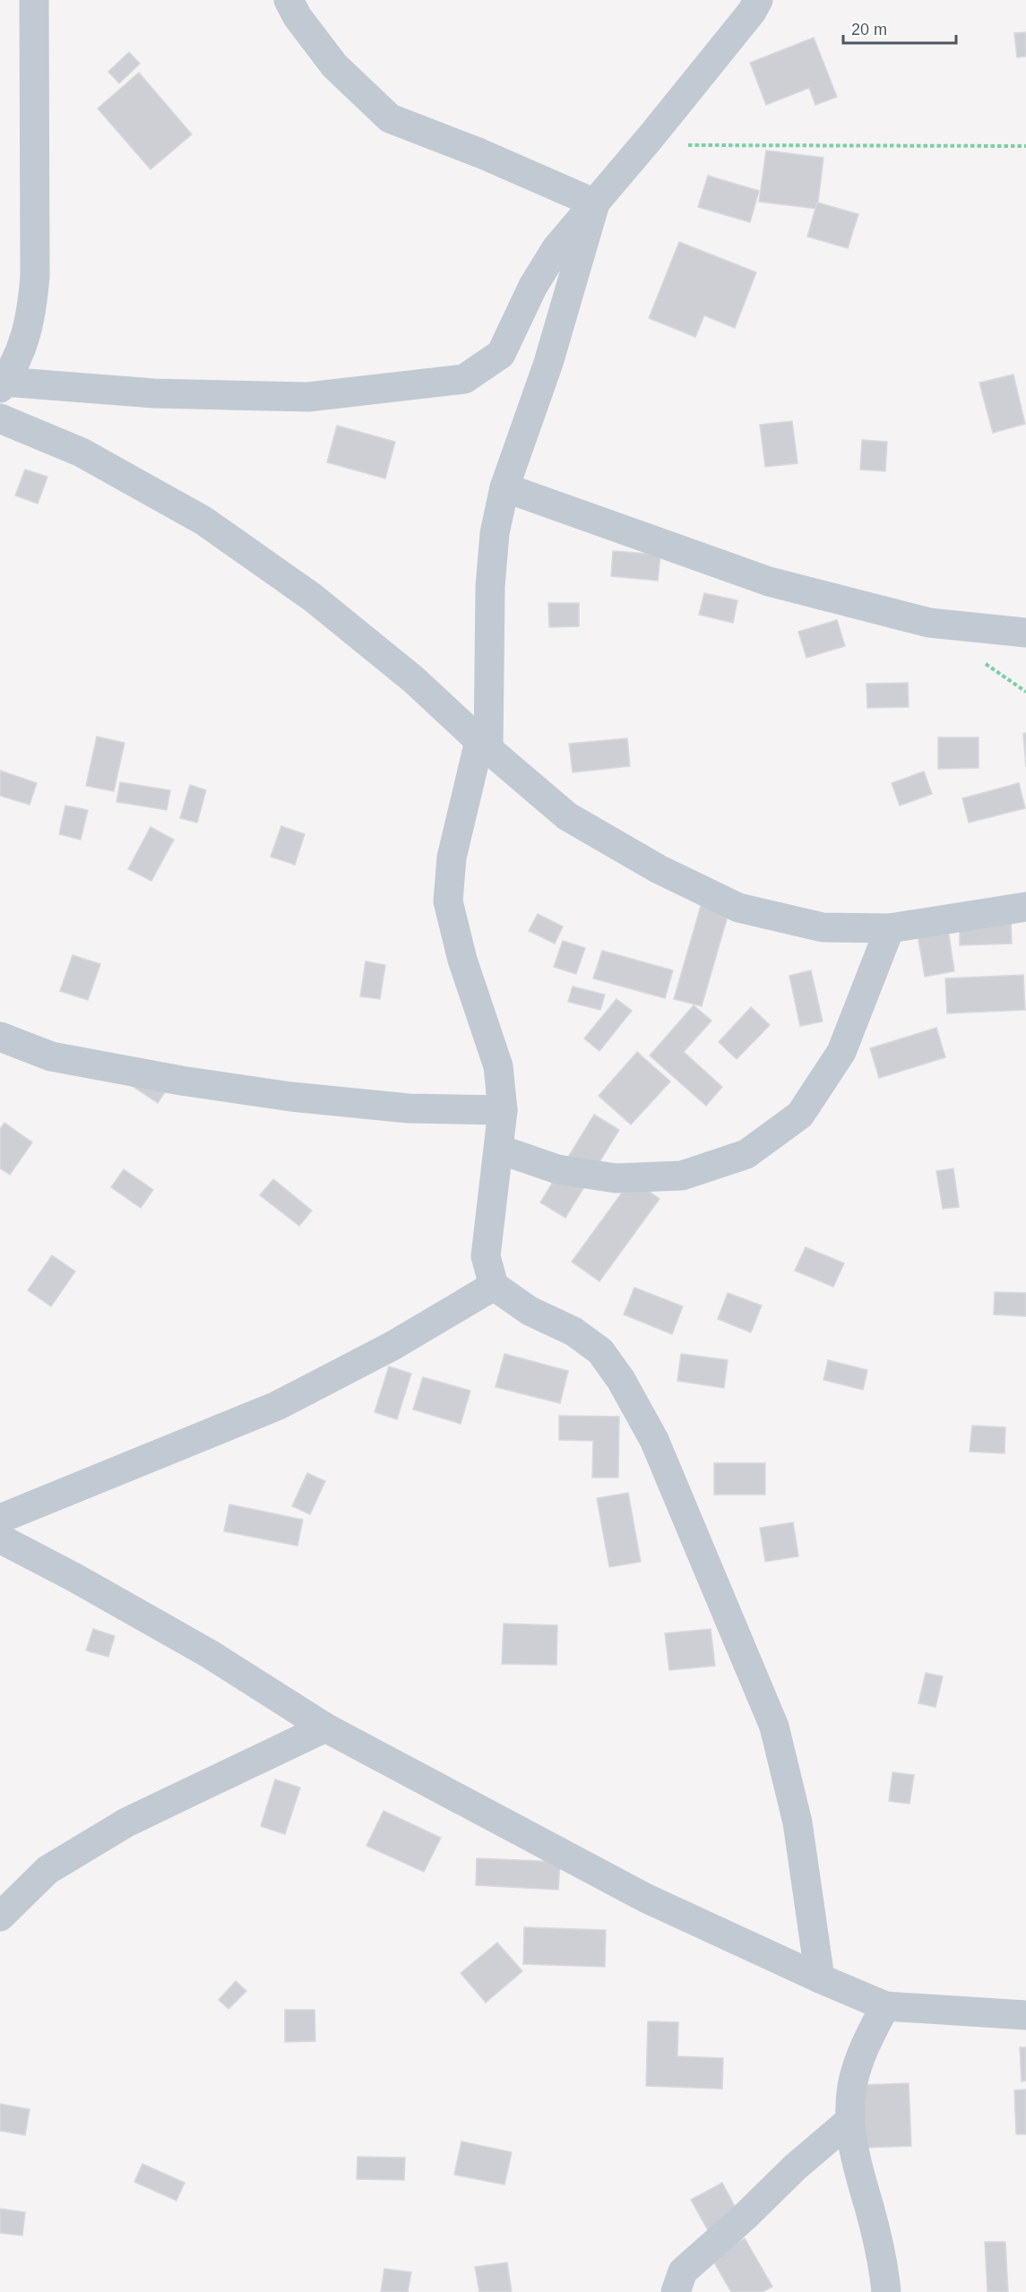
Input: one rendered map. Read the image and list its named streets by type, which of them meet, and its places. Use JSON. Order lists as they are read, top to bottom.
{
  "scale_bar": "20 m"
}
